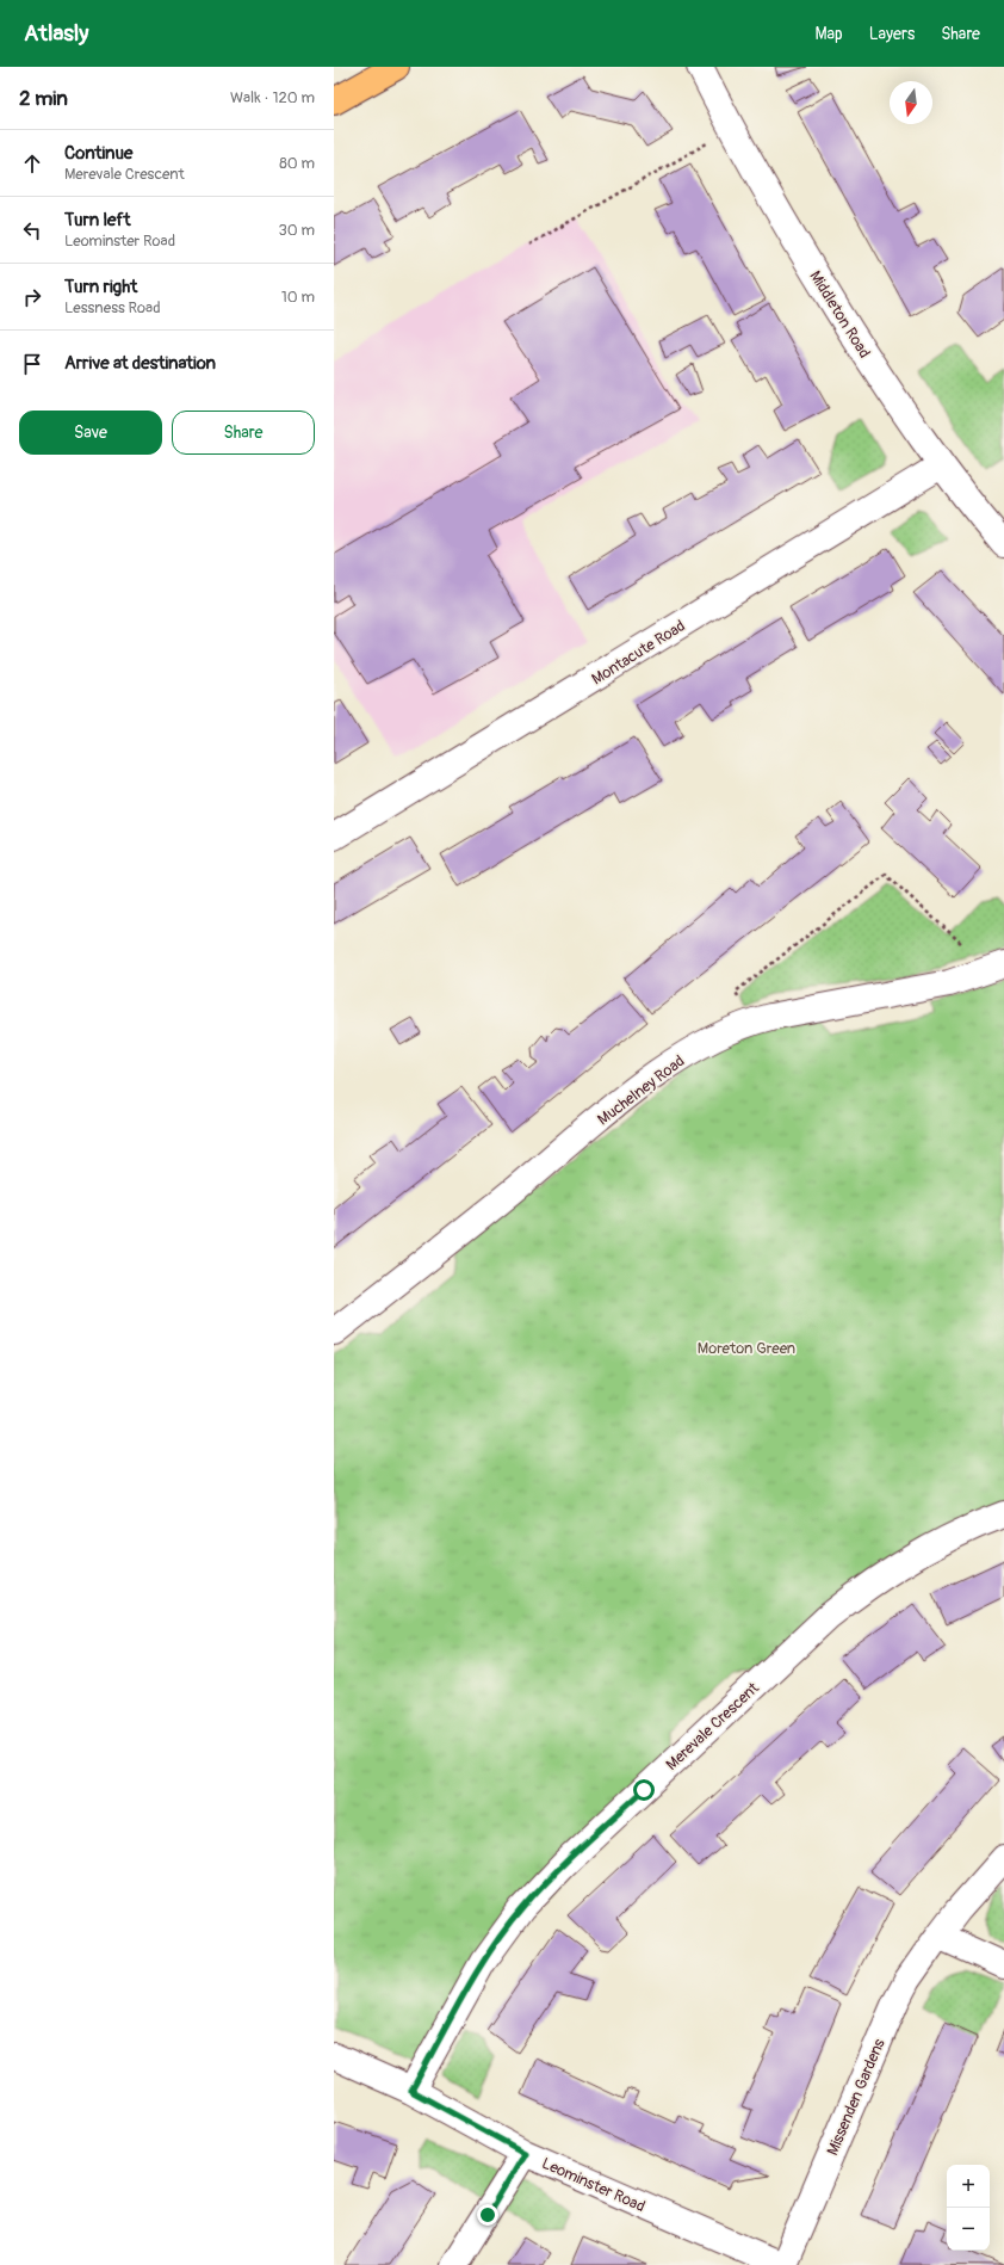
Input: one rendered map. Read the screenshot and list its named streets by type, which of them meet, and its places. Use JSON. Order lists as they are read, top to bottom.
{
  "streets": {
    "street": [
      "Middleton Road",
      "Montacute Road",
      "Muchelney Road",
      "Merevale Crescent",
      "Missenden Gardens",
      "Leominster Road"
    ]
  },
  "crossings": [
    ["Middleton Road", "Montacute Road"],
    ["Merevale Crescent", "Leominster Road"],
    ["Missenden Gardens", "Leominster Road"]
  ],
  "parks": ["Moreton Green"],
  "north": "bottom",
  "page": {
    "header": "Atlasly",
    "nav": ["Map", "Layers", "Share"],
    "heading": ["2 min", "Walk · 120 m"],
    "list": [
      ["Continue", "Merevale Crescent", "80 m"],
      ["Turn left", "Leominster Road", "30 m"],
      ["Turn right", "Lessness Road", "10 m"],
      "Arrive at destination"
    ],
    "buttons": ["Save", "Share"],
    "map_buttons": ["+", "−"]
  }
}
